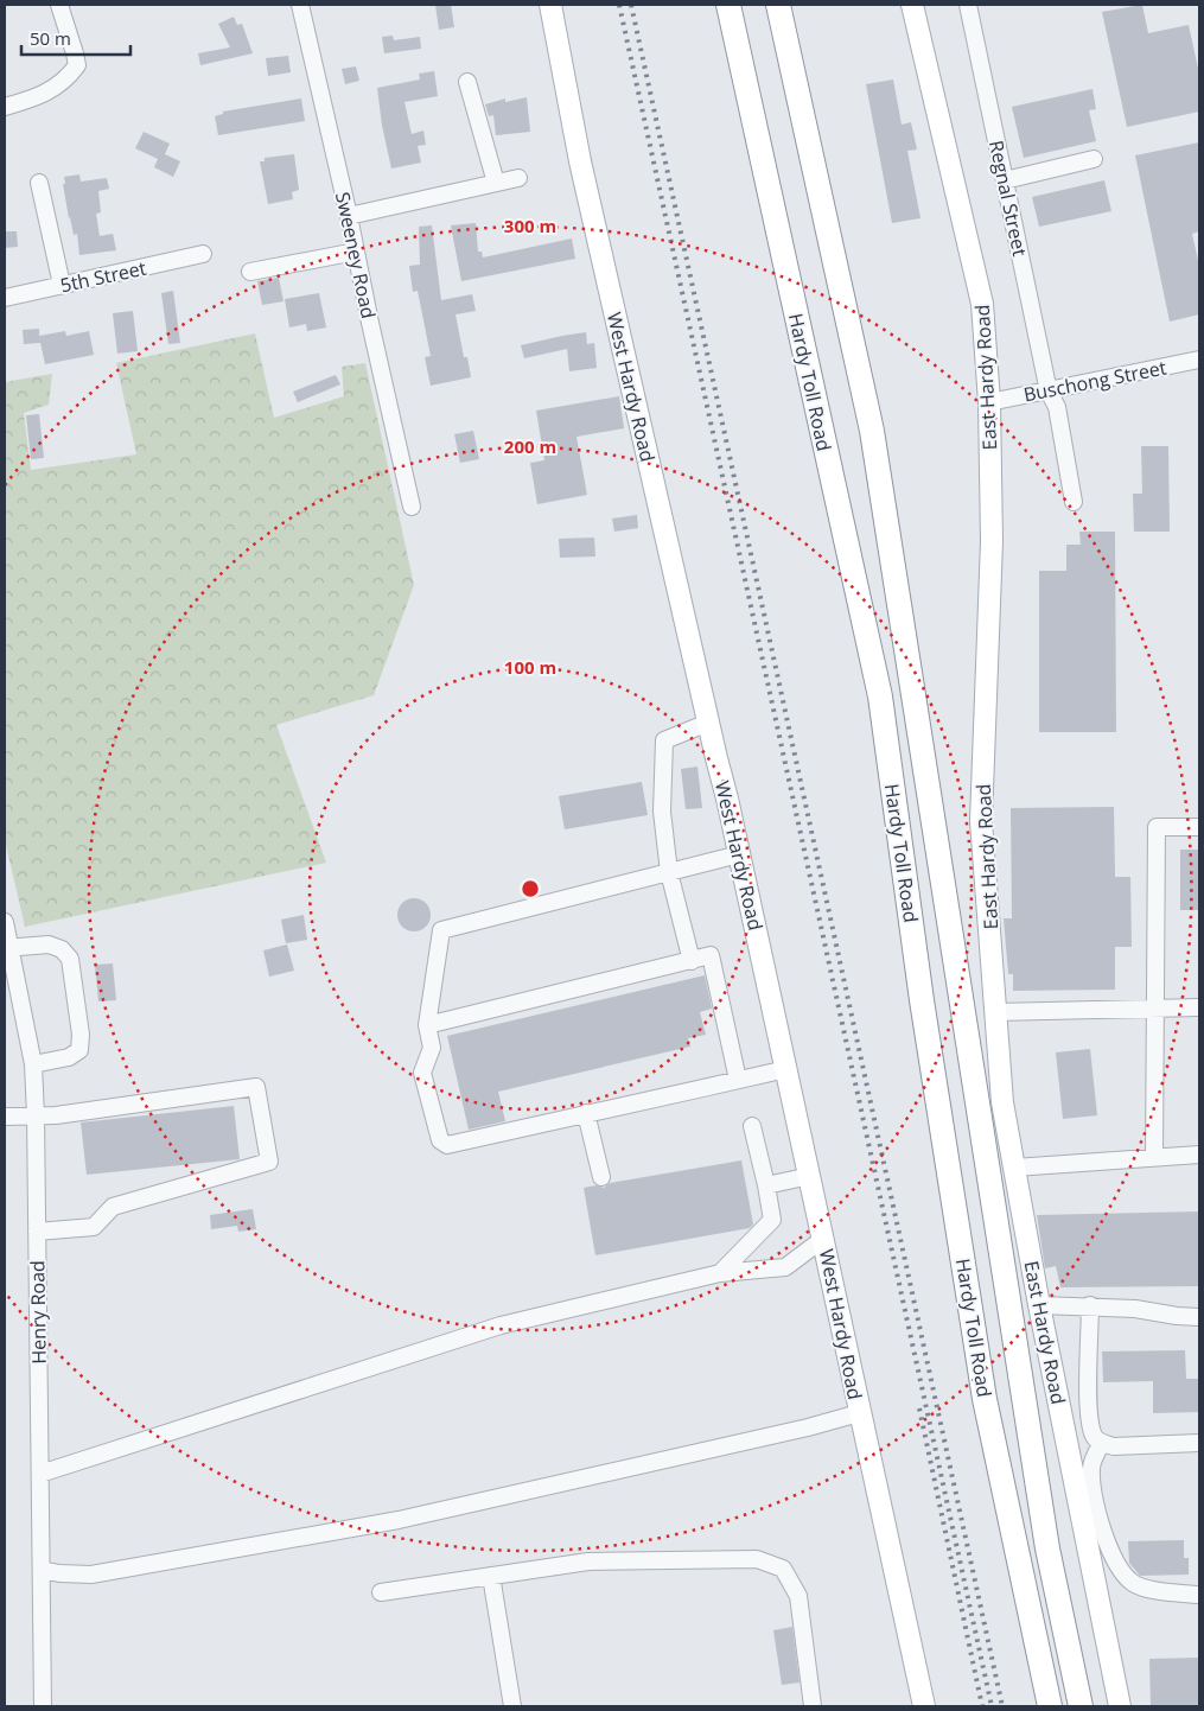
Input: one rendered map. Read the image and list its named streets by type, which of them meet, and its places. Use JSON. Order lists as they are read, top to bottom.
{
  "streets": {
    "highway": ["Hardy Toll Road"],
    "main road": ["East Hardy Road", "West Hardy Road"],
    "street": [
      "Regnal Street",
      "Sweeney Road",
      "5th Street",
      "Buschong Street",
      "Henry Road"
    ]
  },
  "crossings": [
    ["Regnal Street", "Buschong Street"],
    ["East Hardy Road", "Buschong Street"]
  ],
  "scale_bar": "50 m",
  "rings": ["300 m", "200 m", "100 m"]
}
